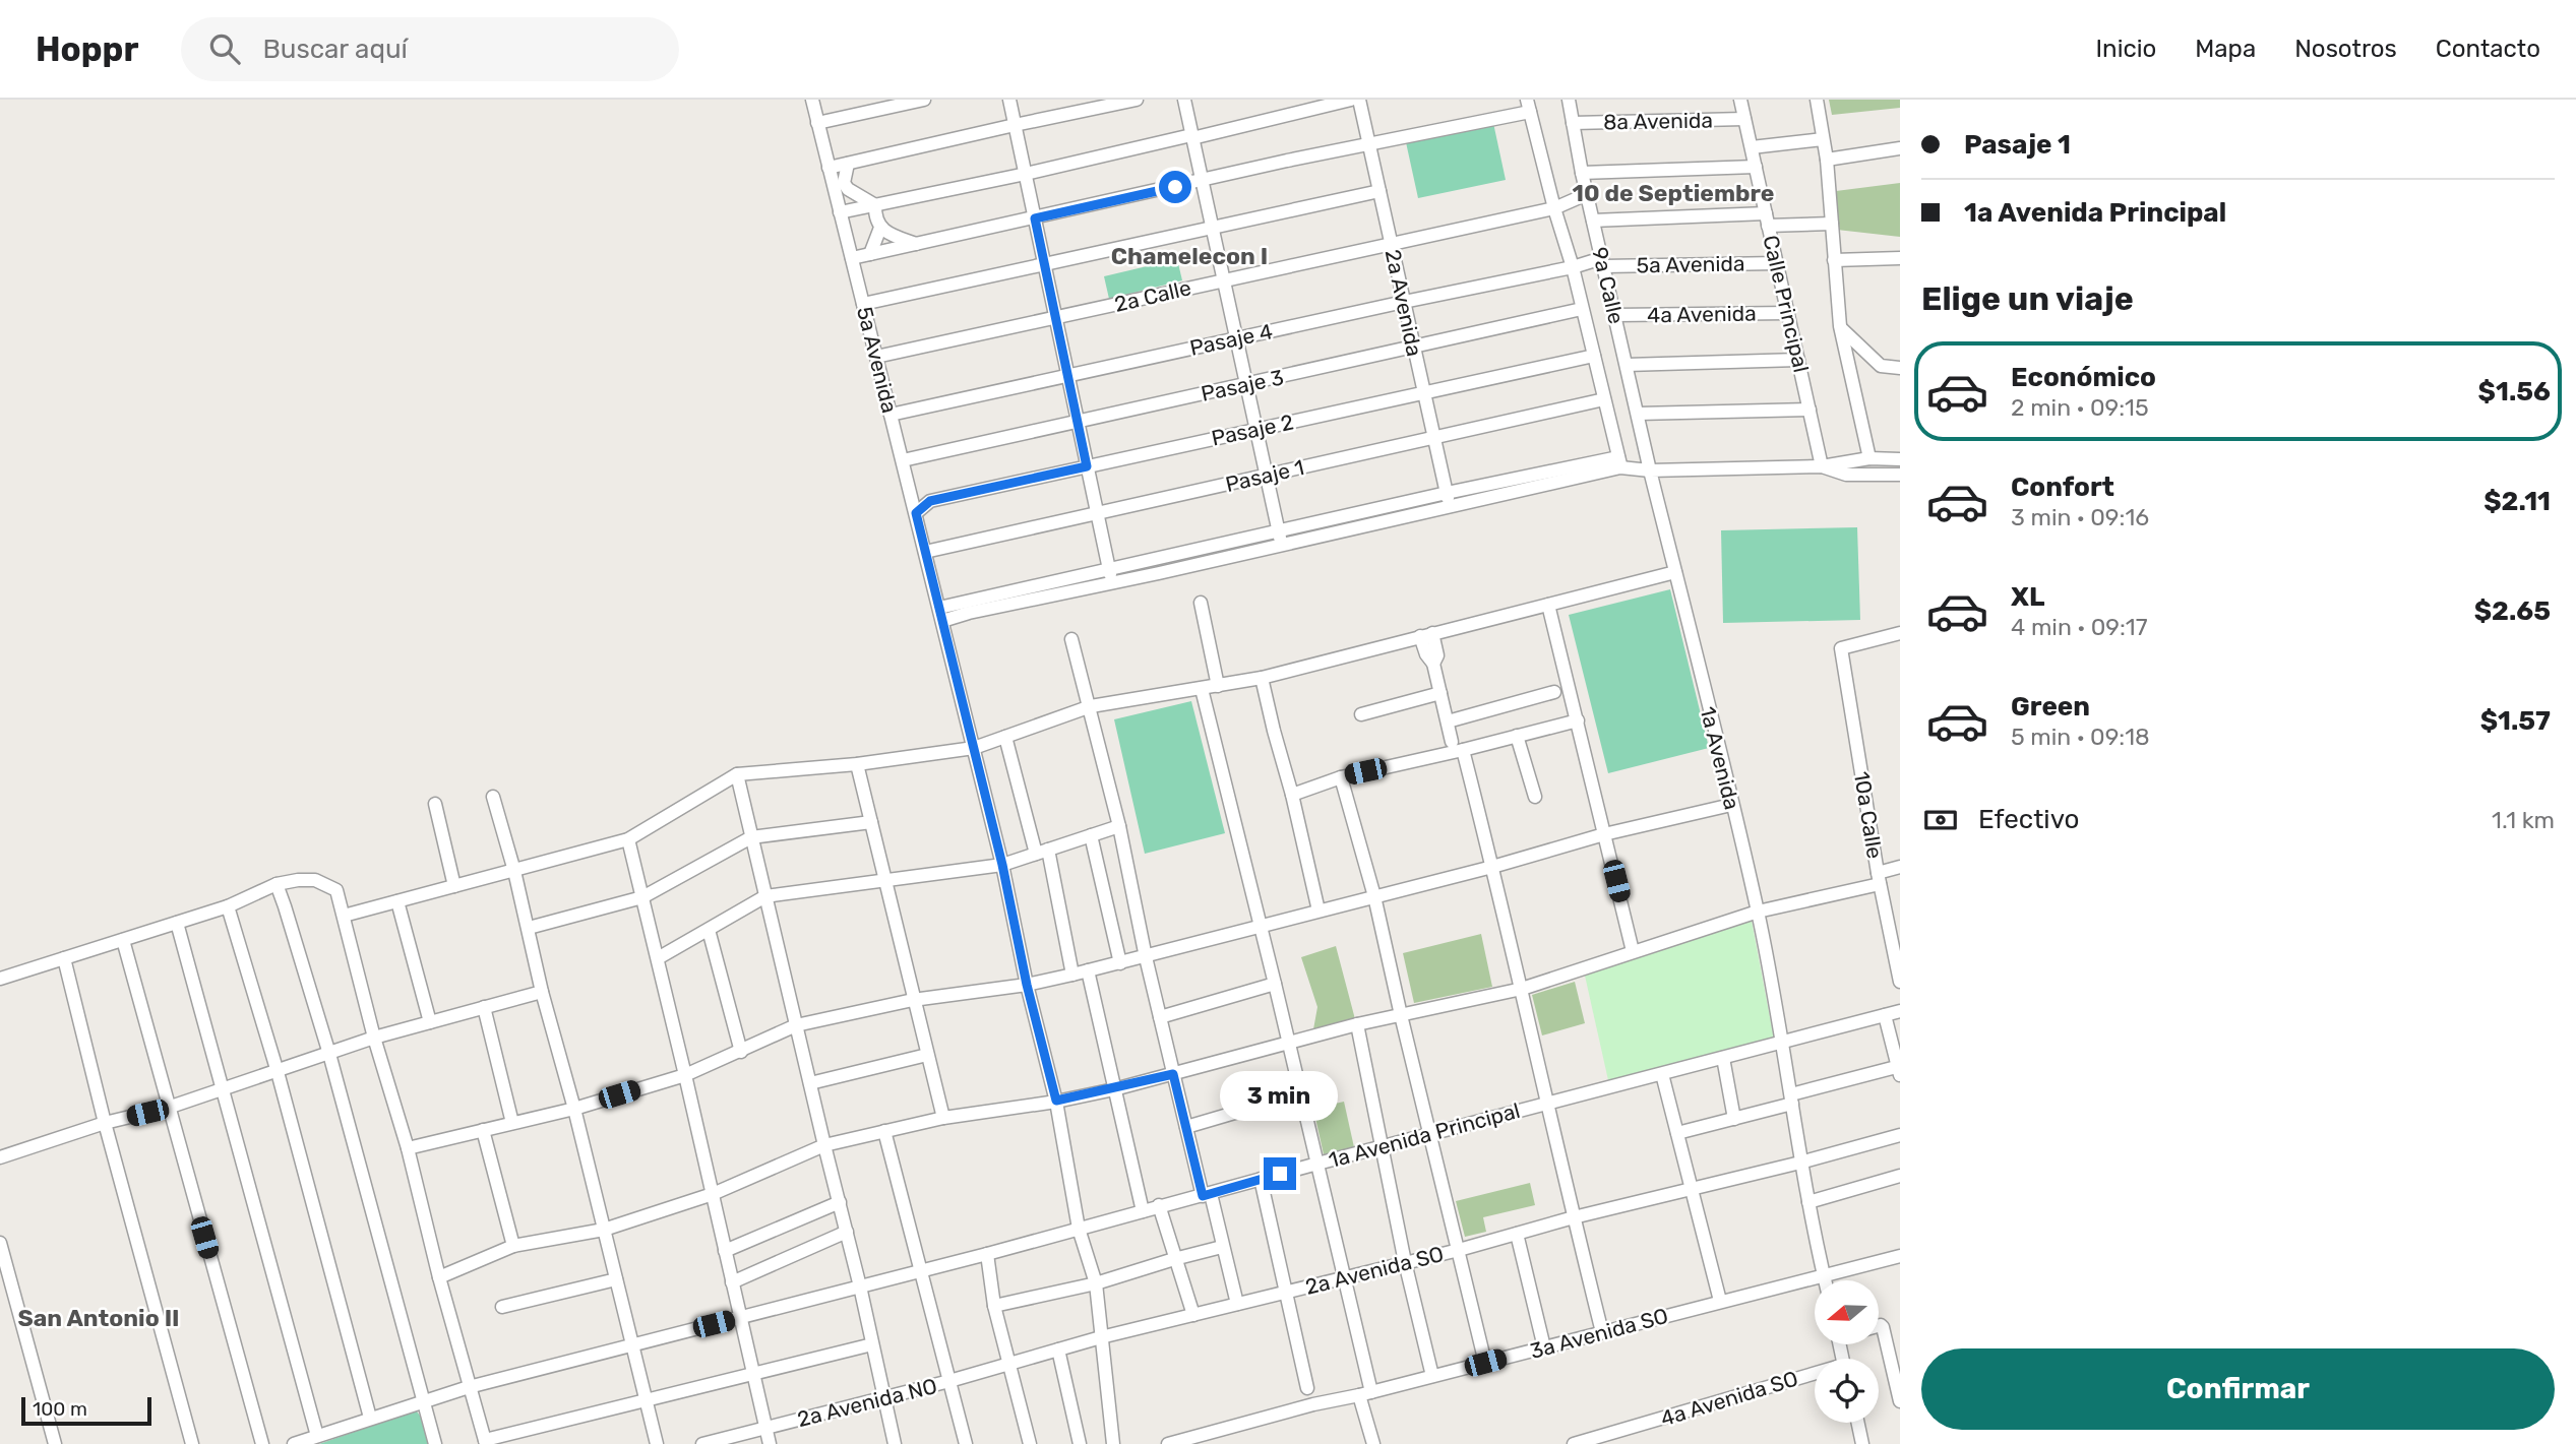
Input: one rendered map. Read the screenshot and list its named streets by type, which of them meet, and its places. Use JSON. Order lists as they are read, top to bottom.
{
  "streets": {
    "street": [
      "8a Avenida",
      "5a Avenida",
      "9a Calle",
      "2a Calle",
      "2a Avenida",
      "Calle Principal",
      "4a Avenida",
      "Pasaje 4",
      "Pasaje 3",
      "Pasaje 2",
      "Pasaje 1",
      "1a Avenida",
      "10a Calle",
      "1a Avenida Principal",
      "2a Avenida SO",
      "3a Avenida SO",
      "4a Avenida SO",
      "2a Avenida NO"
    ]
  },
  "crossings": [
    ["8a Avenida", "9a Calle"],
    ["8a Avenida", "Calle Principal"],
    ["5a Avenida", "9a Calle"],
    ["5a Avenida", "2a Calle"],
    ["5a Avenida", "Calle Principal"],
    ["5a Avenida", "Pasaje 4"],
    ["5a Avenida", "Pasaje 3"],
    ["5a Avenida", "Pasaje 2"],
    ["5a Avenida", "Pasaje 1"],
    ["5a Avenida", "1a Avenida Principal"],
    ["5a Avenida", "2a Avenida SO"],
    ["9a Calle", "2a Calle"],
    ["9a Calle", "4a Avenida"],
    ["9a Calle", "1a Avenida"],
    ["2a Calle", "2a Avenida"],
    ["2a Avenida", "Pasaje 4"],
    ["2a Avenida", "Pasaje 3"],
    ["2a Avenida", "Pasaje 2"],
    ["2a Avenida", "Pasaje 1"],
    ["Calle Principal", "4a Avenida"],
    ["1a Avenida", "1a Avenida Principal"],
    ["1a Avenida", "2a Avenida SO"],
    ["1a Avenida", "3a Avenida SO"],
    ["2a Avenida SO", "2a Avenida NO"]
  ],
  "districts": ["10 de Septiembre", "Chamelecon I", "San Antonio II"],
  "scale_bar": "100 m",
  "north": "left",
  "page": {
    "header": "Hoppr",
    "search": "Buscar aquí",
    "nav": [
      "Inicio",
      "Mapa",
      "Nosotros",
      "Contacto"
    ],
    "banner": ["Pasaje 1", "1a Avenida Principal"],
    "heading": "Elige un viaje",
    "list": [
      {
        "name": "Económico",
        "note": "2 min · 09:15",
        "value": "$1.56"
      },
      {
        "name": "Confort",
        "note": "3 min · 09:16",
        "value": "$2.11"
      },
      {
        "name": "XL",
        "note": "4 min · 09:17",
        "value": "$2.65"
      },
      {
        "name": "Green",
        "note": "5 min · 09:18",
        "value": "$1.57"
      }
    ],
    "pay": ["Efectivo", "1.1 km"],
    "bubble": "3 min",
    "buttons": "Confirmar",
    "scale": "100 m"
  }
}
